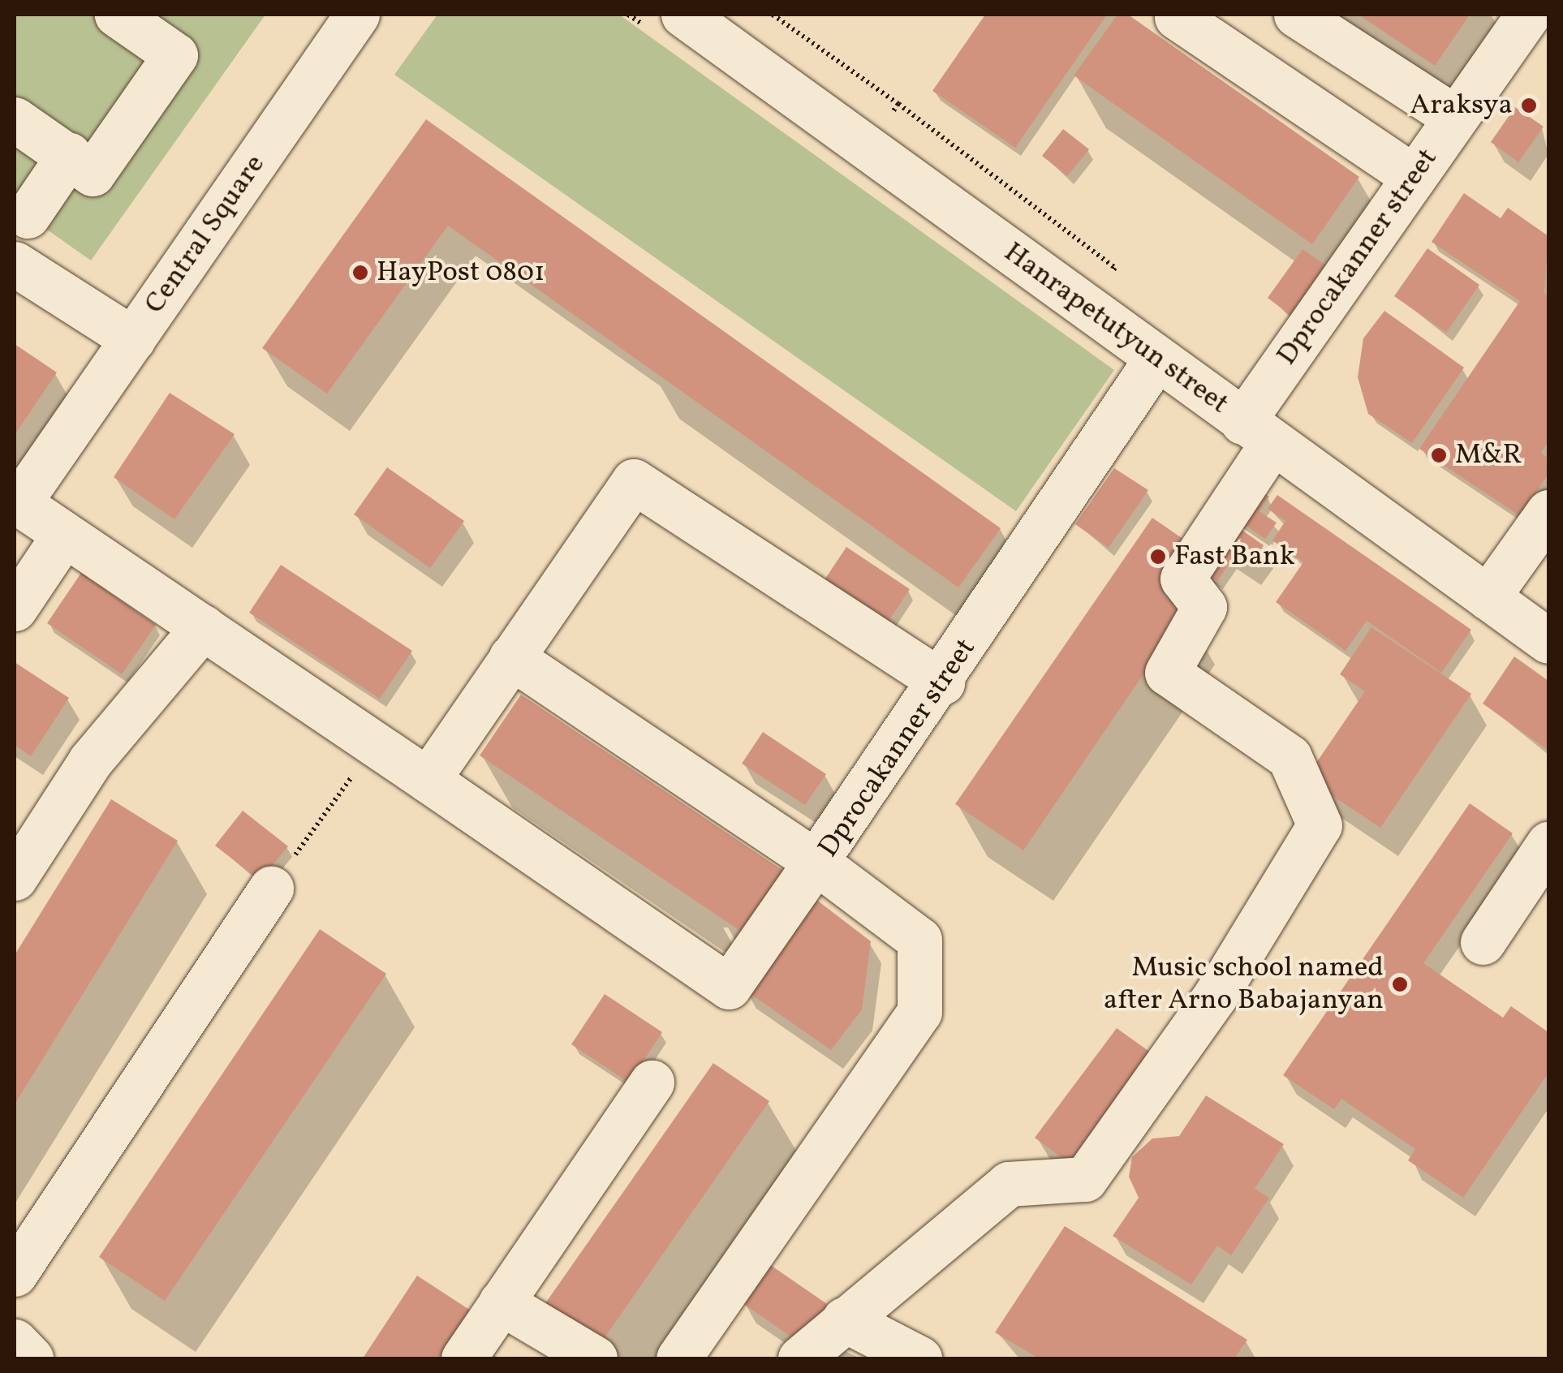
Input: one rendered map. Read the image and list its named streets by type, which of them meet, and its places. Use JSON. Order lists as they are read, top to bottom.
{
  "streets": {
    "street": ["Central Square", "Dprocakanner street", "Hanrapetutyun street"]
  },
  "crossings": [
    ["Dprocakanner street", "Hanrapetutyun street"]
  ],
  "places": [
    "Araksya",
    "HayPost 0801",
    "M&R",
    "Fast Bank",
    "Music school named after Arno Babajanyan"
  ]
}
